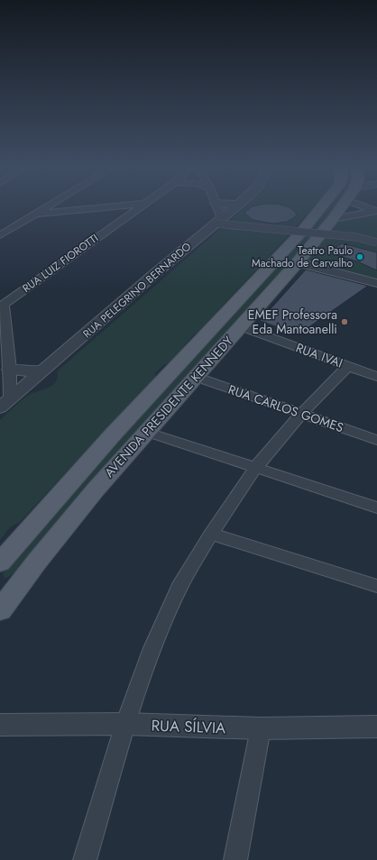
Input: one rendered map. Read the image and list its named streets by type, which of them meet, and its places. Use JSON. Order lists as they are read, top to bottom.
{
  "streets": {
    "main road": ["AVENIDA PRESIDENTE KENNEDY"],
    "street": [
      "RUA LUIZ FIOROTTI",
      "RUA PELEGRINO BERNARDO",
      "RUA IVAI",
      "RUA CARLOS GOMES",
      "RUA SÍLVIA"
    ]
  },
  "crossings": [
    ["RUA IVAI", "AVENIDA PRESIDENTE KENNEDY"],
    ["AVENIDA PRESIDENTE KENNEDY", "RUA CARLOS GOMES"]
  ],
  "places": ["Teatro Paulo Machado de Carvalho", "EMEF Professora Eda Mantoanelli"]
}
